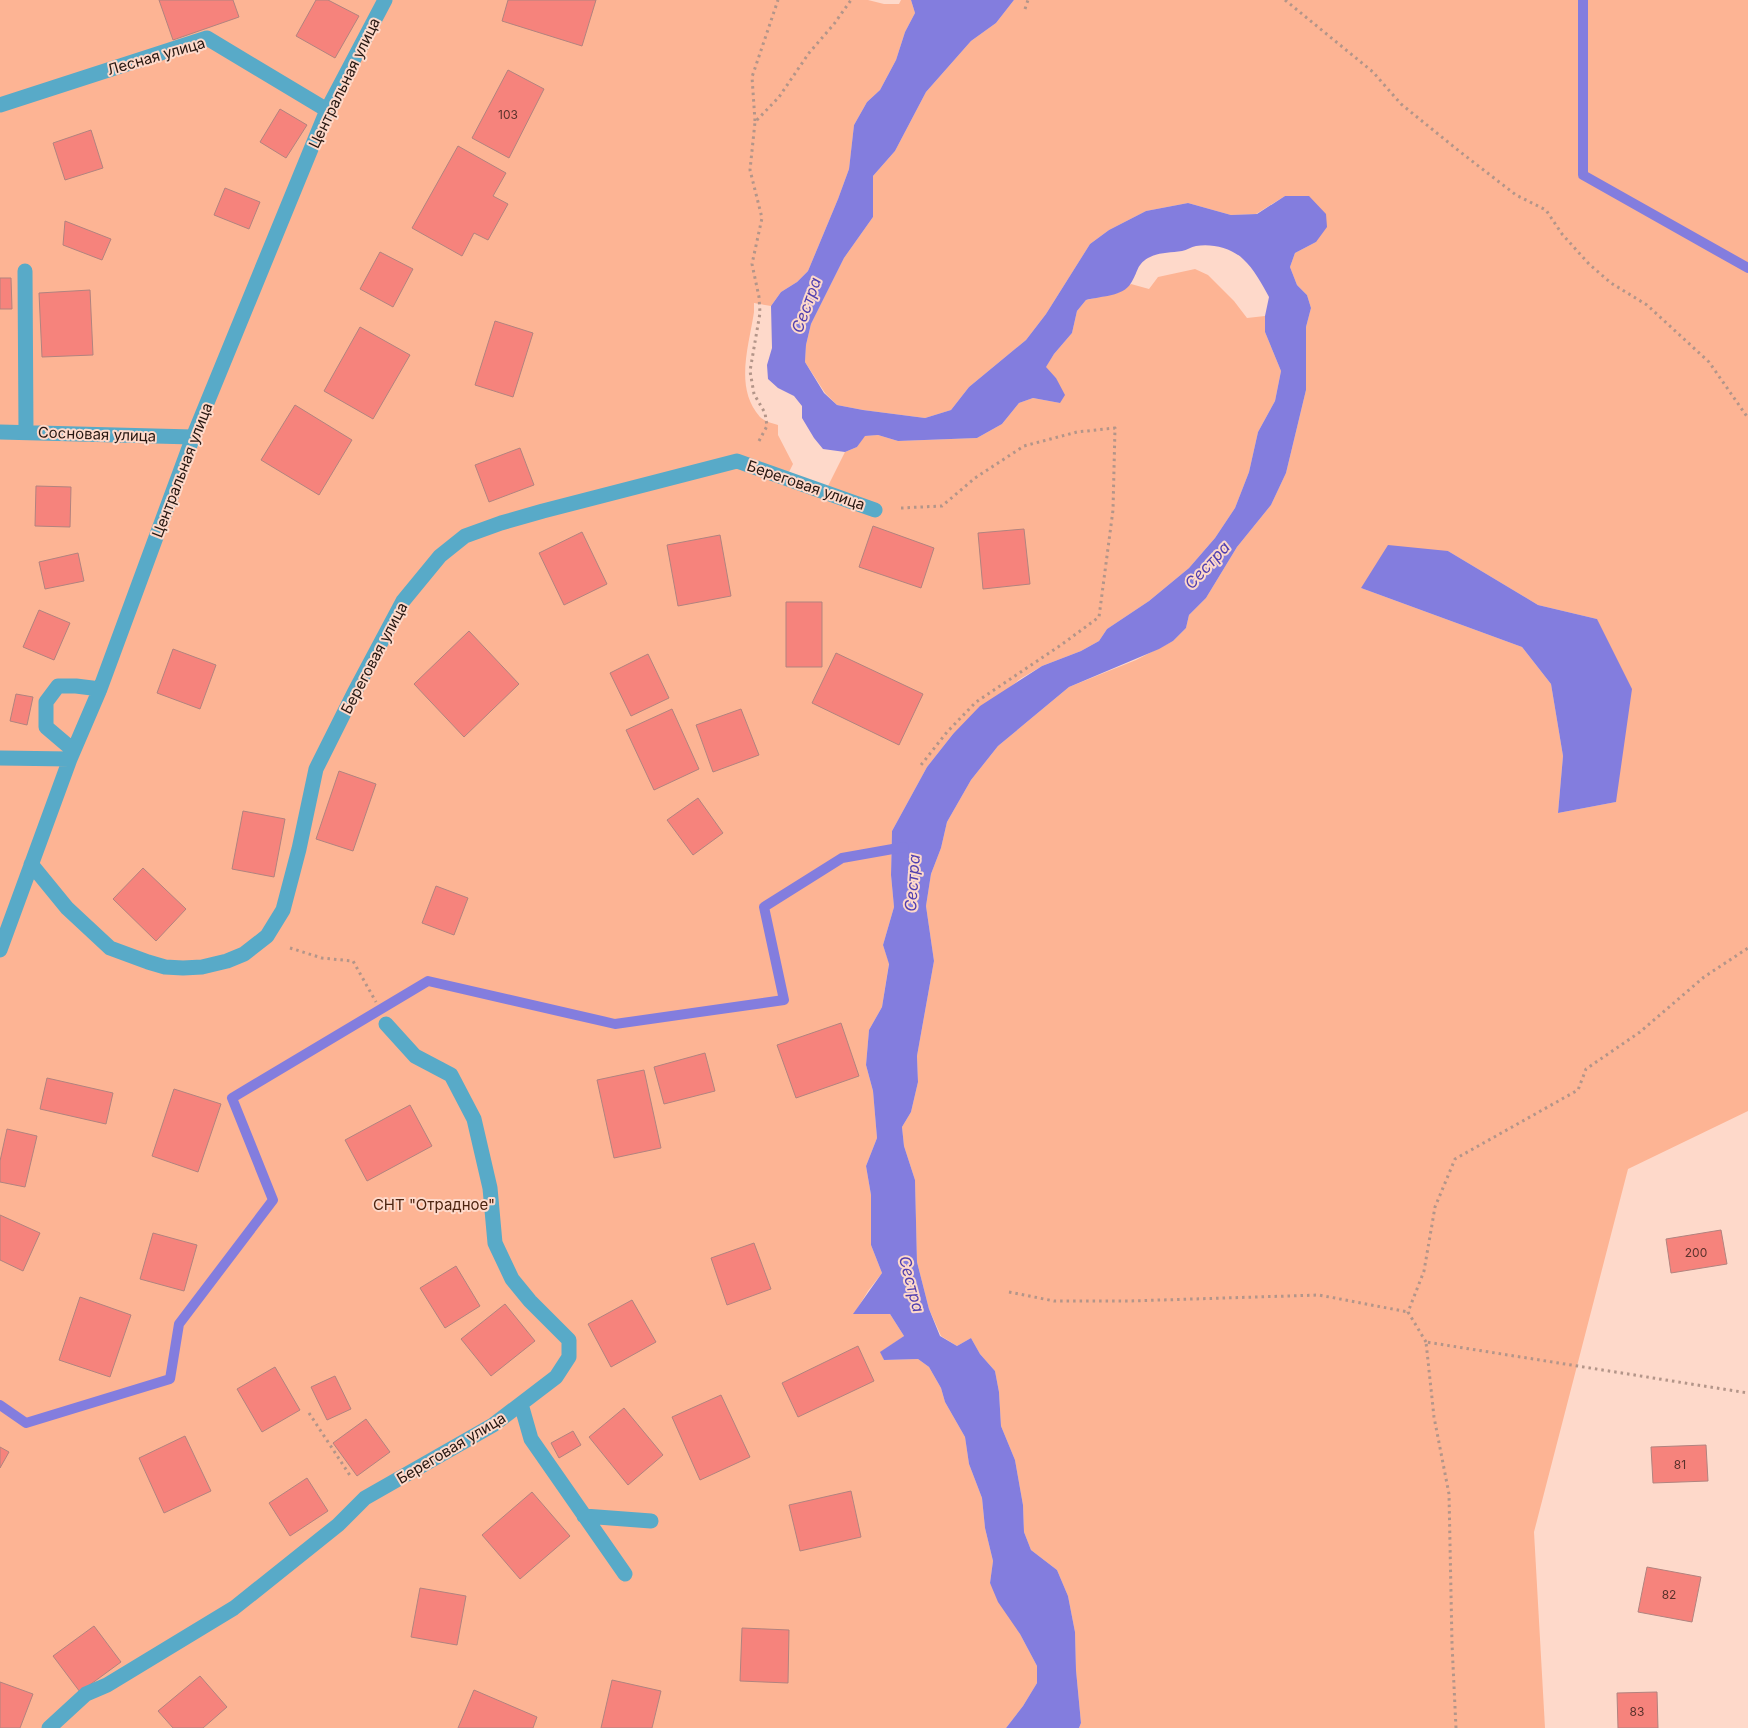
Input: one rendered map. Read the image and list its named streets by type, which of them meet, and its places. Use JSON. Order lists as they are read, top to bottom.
{
  "streets": {
    "street": [
      "Лесная улица",
      "Центральная улица",
      "Сосновая улица",
      "Береговая улица"
    ]
  },
  "crossings": [
    ["Лесная улица", "Центральная улица"],
    ["Центральная улица", "Сосновая улица"],
    ["Центральная улица", "Береговая улица"]
  ],
  "water": ["Сестра"],
  "parks": ["СНТ \"Отрадное\""],
  "house_numbers": [
    "103",
    "200",
    "81",
    "82",
    "83"
  ]
}
